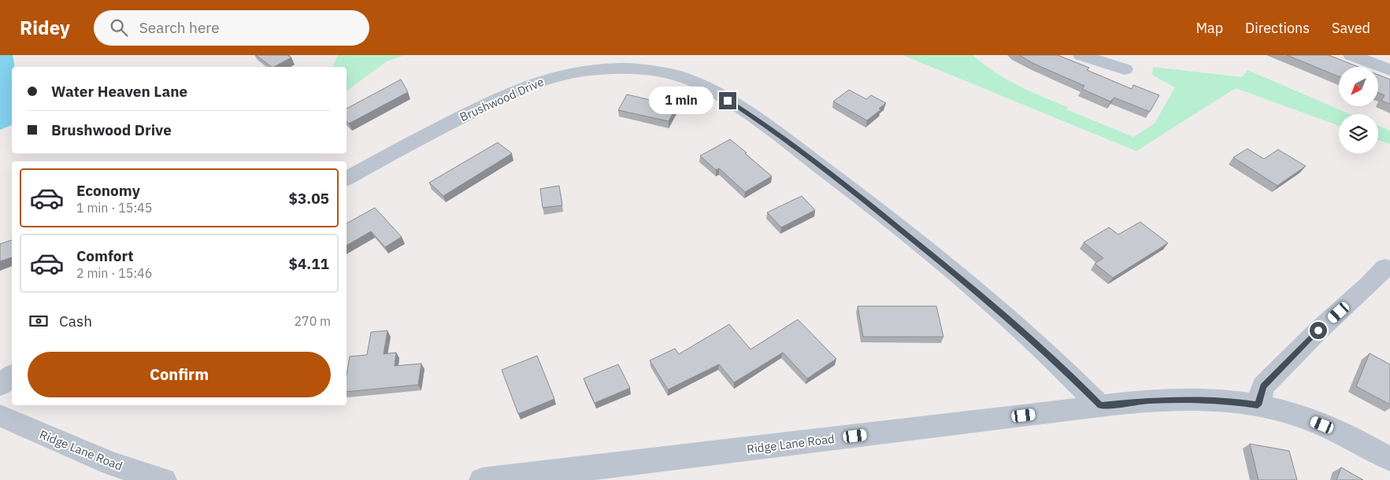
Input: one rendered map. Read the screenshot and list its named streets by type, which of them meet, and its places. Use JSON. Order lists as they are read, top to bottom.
{
  "streets": {
    "street": ["Brushwood Drive", "Ridge Lane Road"]
  },
  "crossings": [
    ["Brushwood Drive", "Ridge Lane Road"]
  ],
  "north": "bottom left",
  "page": {
    "header": "Ridey",
    "search": "Search here",
    "nav": ["Map", "Directions", "Saved"],
    "banner": ["Water Heaven Lane", "Brushwood Drive"],
    "bubble": "1 min",
    "list": [
      {
        "name": "Economy",
        "note": "1 min · 15:45",
        "value": "$3.05"
      },
      {
        "name": "Comfort",
        "note": "2 min · 15:46",
        "value": "$4.11"
      }
    ],
    "pay": ["Cash", "270 m"],
    "buttons": "Confirm"
  }
}
